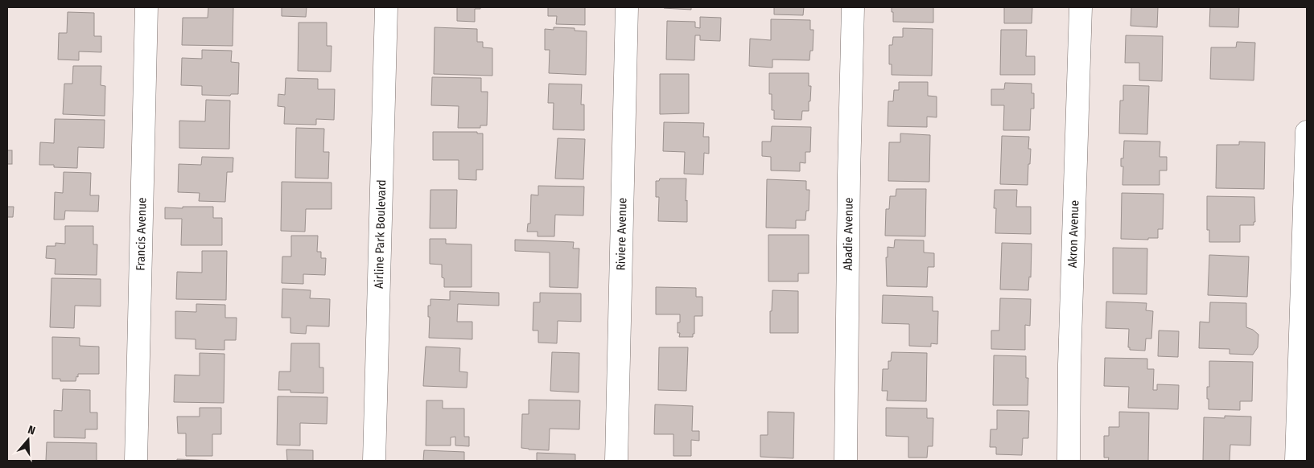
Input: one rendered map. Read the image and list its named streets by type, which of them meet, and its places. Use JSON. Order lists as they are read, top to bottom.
{
  "streets": {
    "street": [
      "Francis Avenue",
      "Airline Park Boulevard",
      "Riviere Avenue",
      "Abadie Avenue",
      "Akron Avenue"
    ]
  },
  "north": "top"
}
